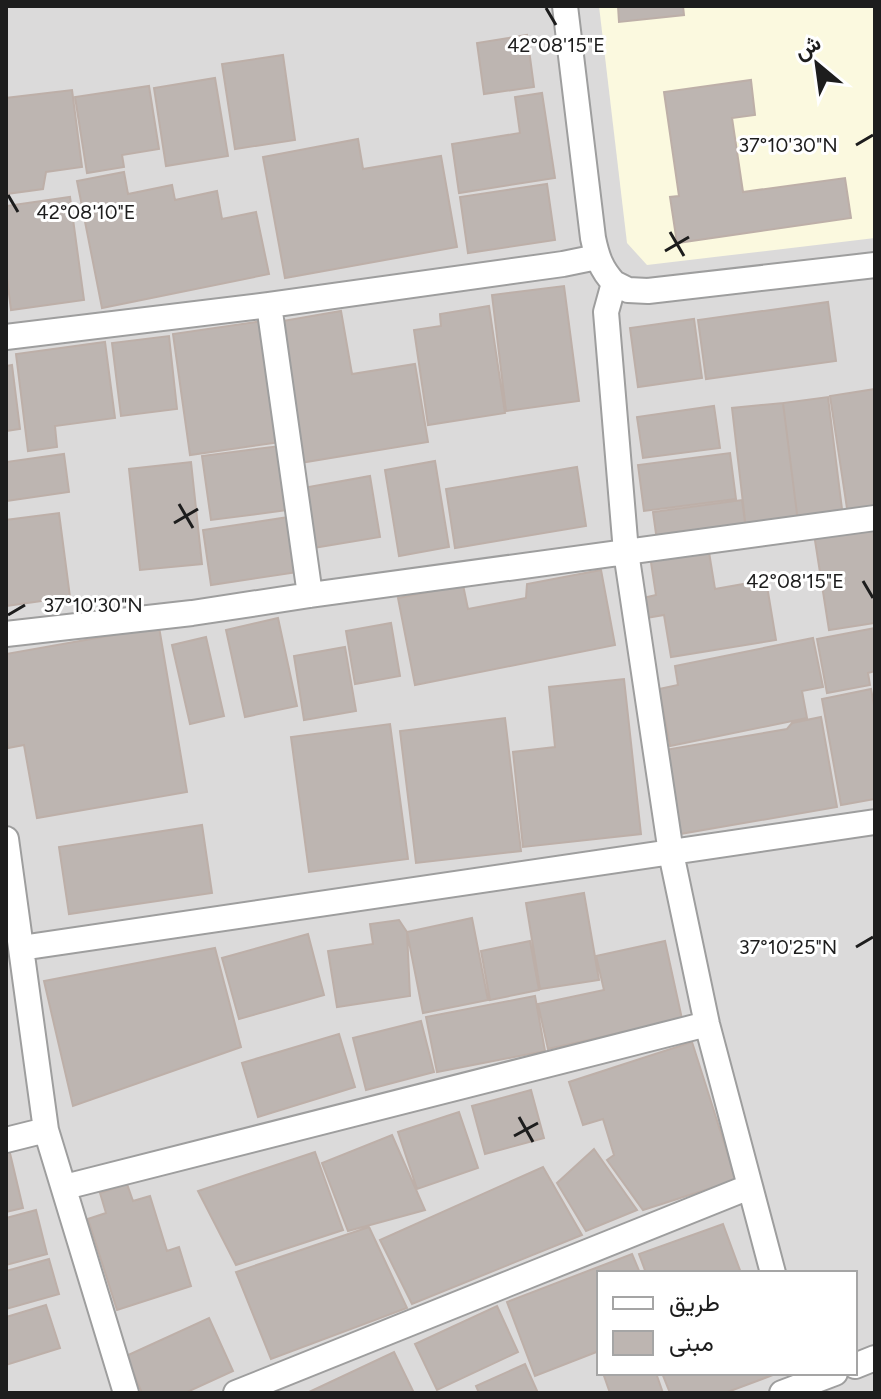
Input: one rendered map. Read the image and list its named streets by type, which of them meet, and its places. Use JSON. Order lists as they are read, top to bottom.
{
  "legend": ["طريق", "مبنى"],
  "north": "top left",
  "coordinates": [
    "42°08'15\"E",
    "37°10'30\"N",
    "42°08'10\"E",
    "37°10'25\"N"
  ]
}
